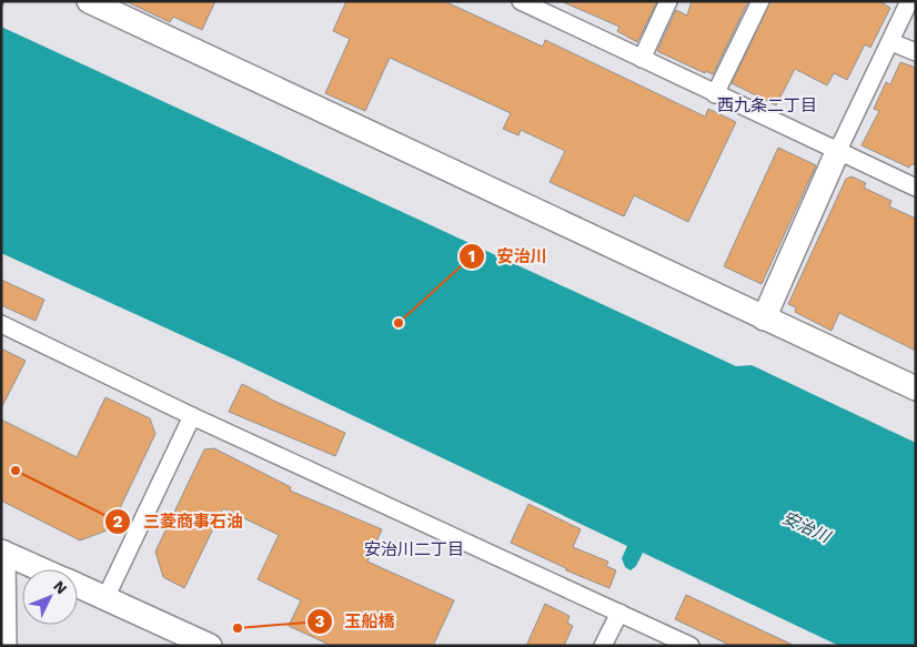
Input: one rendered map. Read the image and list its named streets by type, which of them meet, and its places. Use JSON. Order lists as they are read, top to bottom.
{
  "districts": ["西九条二丁目", "安治川二丁目"],
  "water": ["安治川"],
  "places": ["安治川", "三菱商事石油", "玉船橋"],
  "north": "top right"
}
